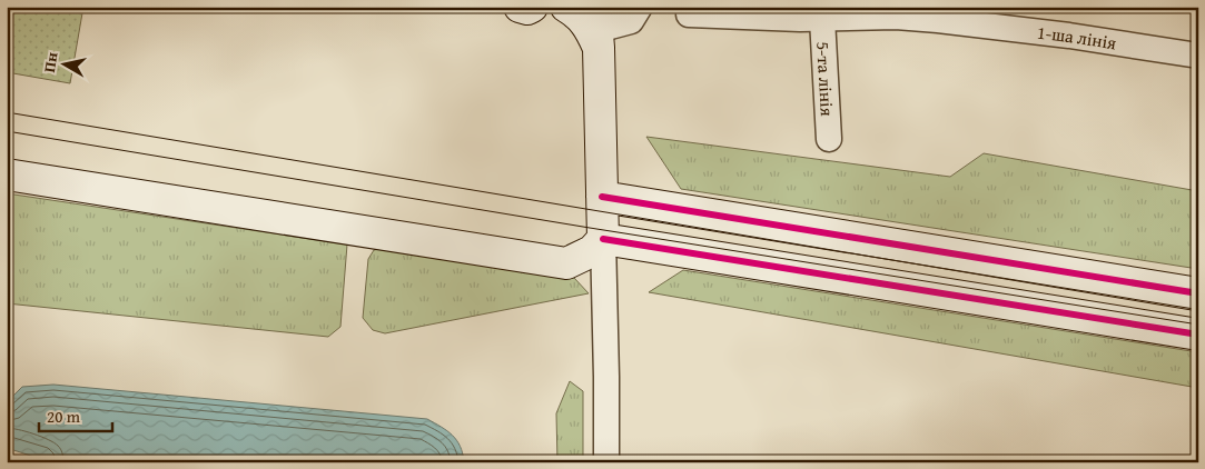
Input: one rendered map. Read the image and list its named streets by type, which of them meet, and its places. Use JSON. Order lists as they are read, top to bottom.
{
  "streets": {
    "street": ["1-ша лінія", "5-та лінія"]
  },
  "crossings": [
    ["1-ша лінія", "5-та лінія"]
  ],
  "scale_bar": "20 m",
  "north": "left"
}
